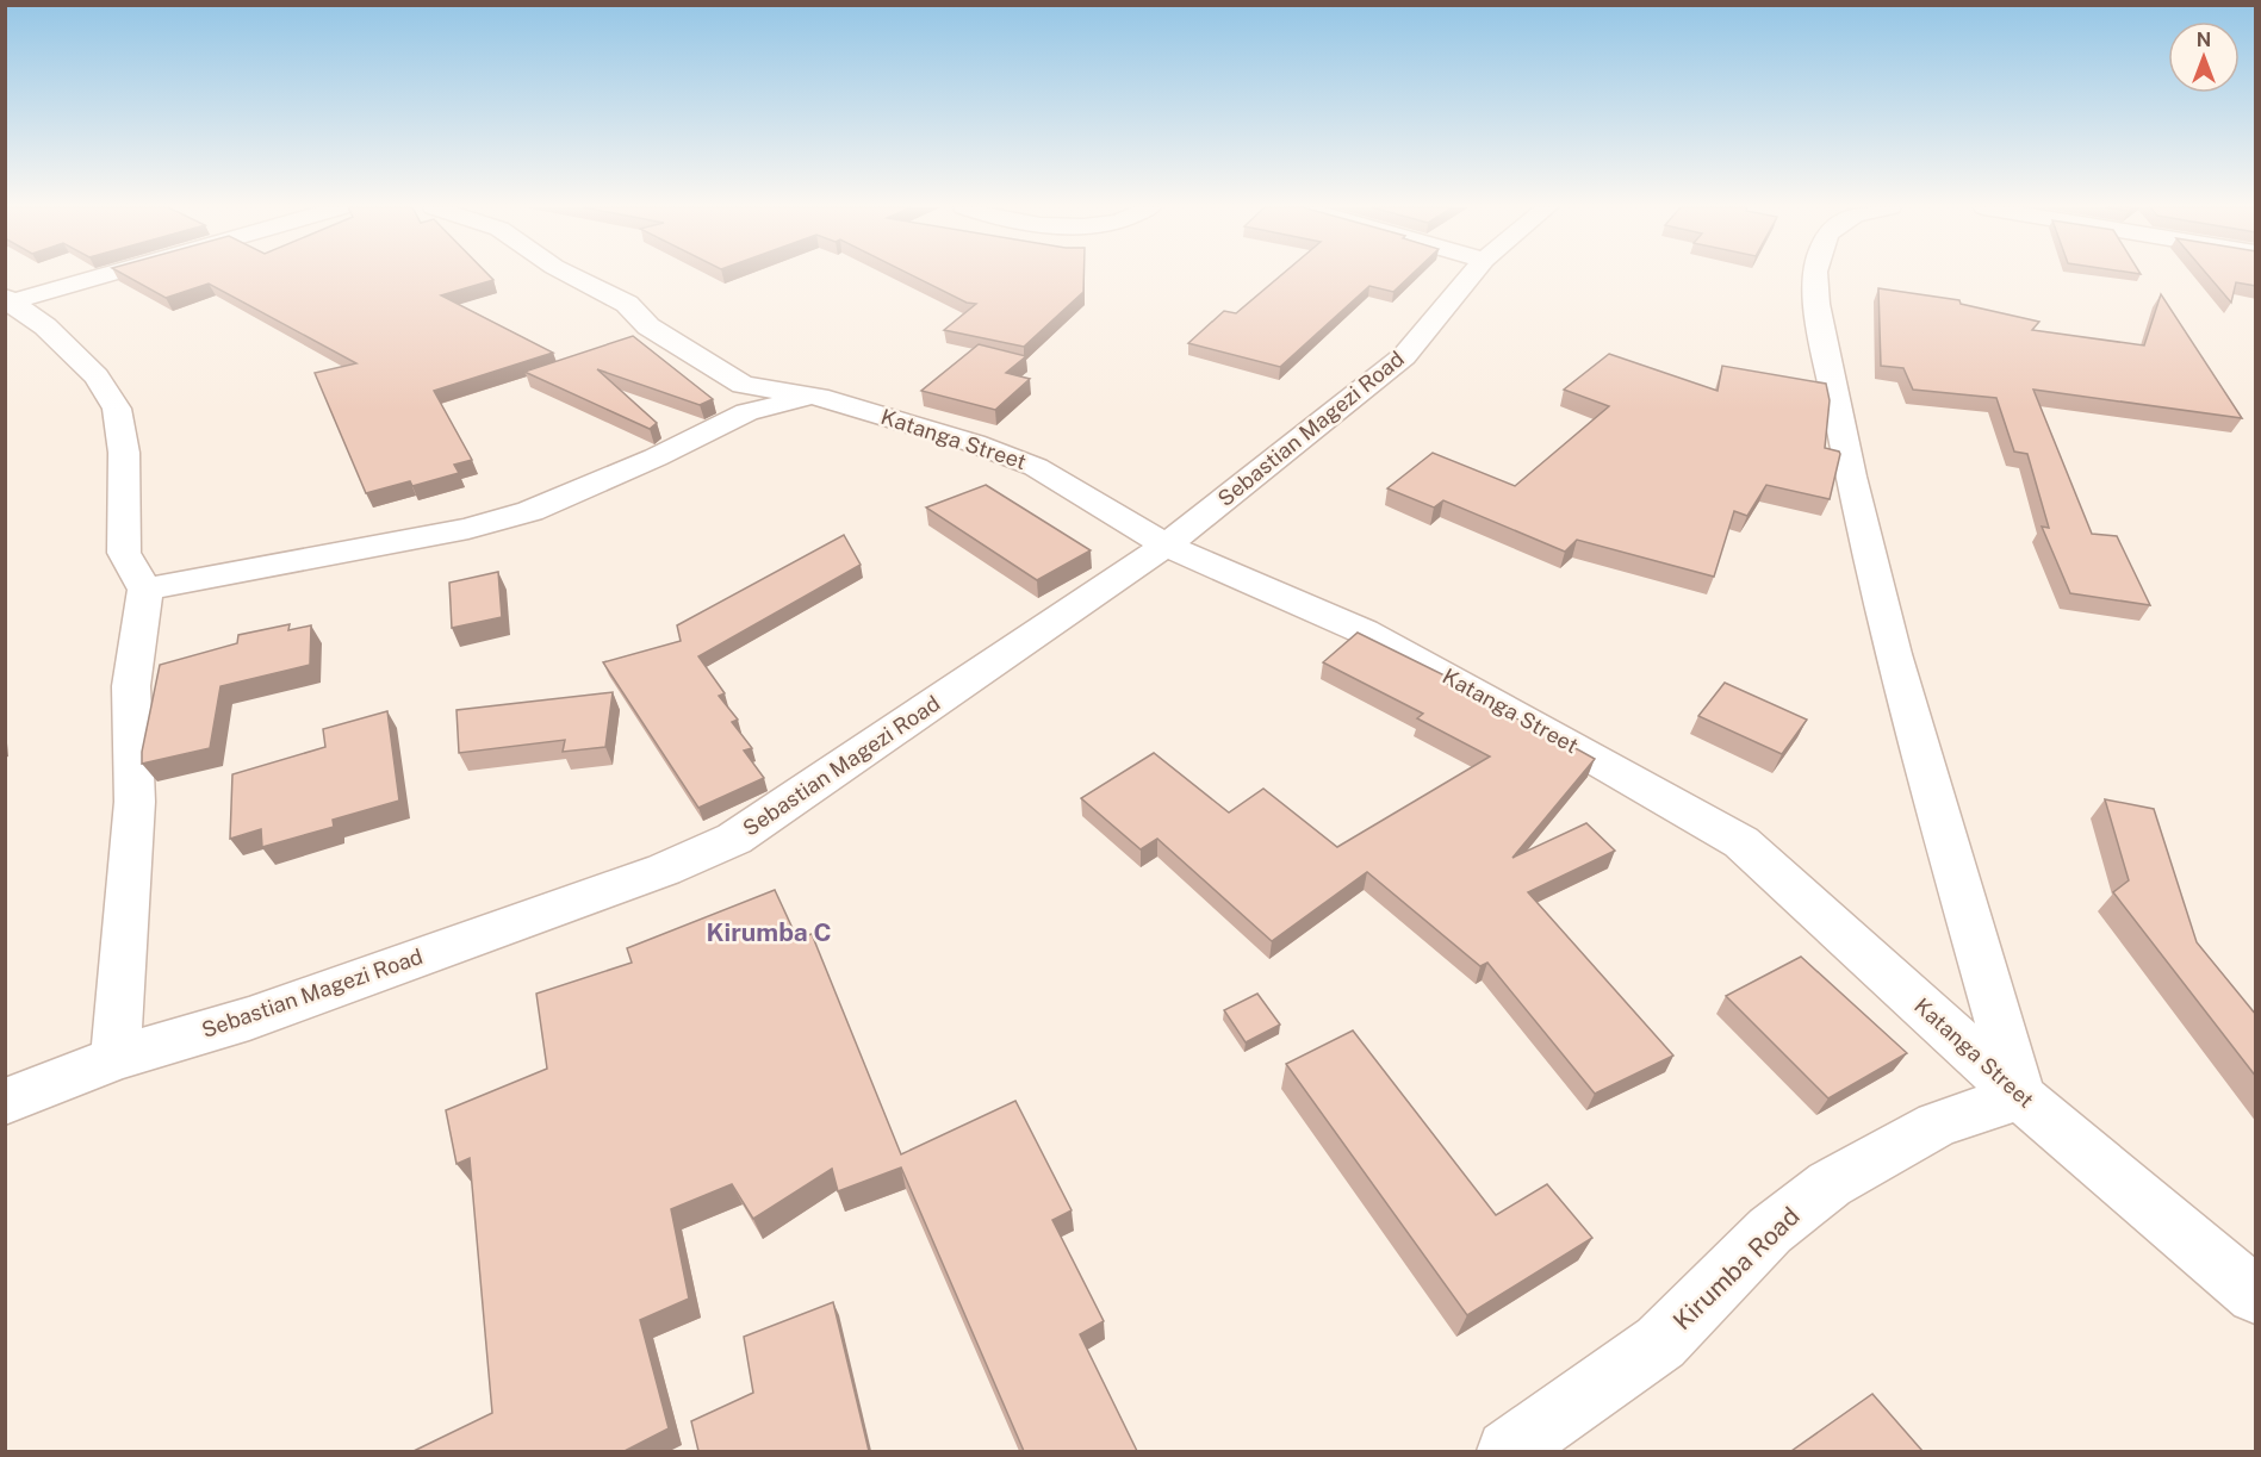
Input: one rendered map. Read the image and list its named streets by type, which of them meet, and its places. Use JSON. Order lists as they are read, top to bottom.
{
  "streets": {
    "street": ["Sebastian Magezi Road", "Katanga Street", "Kirumba Road"]
  },
  "crossings": [
    ["Sebastian Magezi Road", "Katanga Street"],
    ["Katanga Street", "Kirumba Road"]
  ],
  "districts": ["Kirumba C"],
  "north": "top"
}
